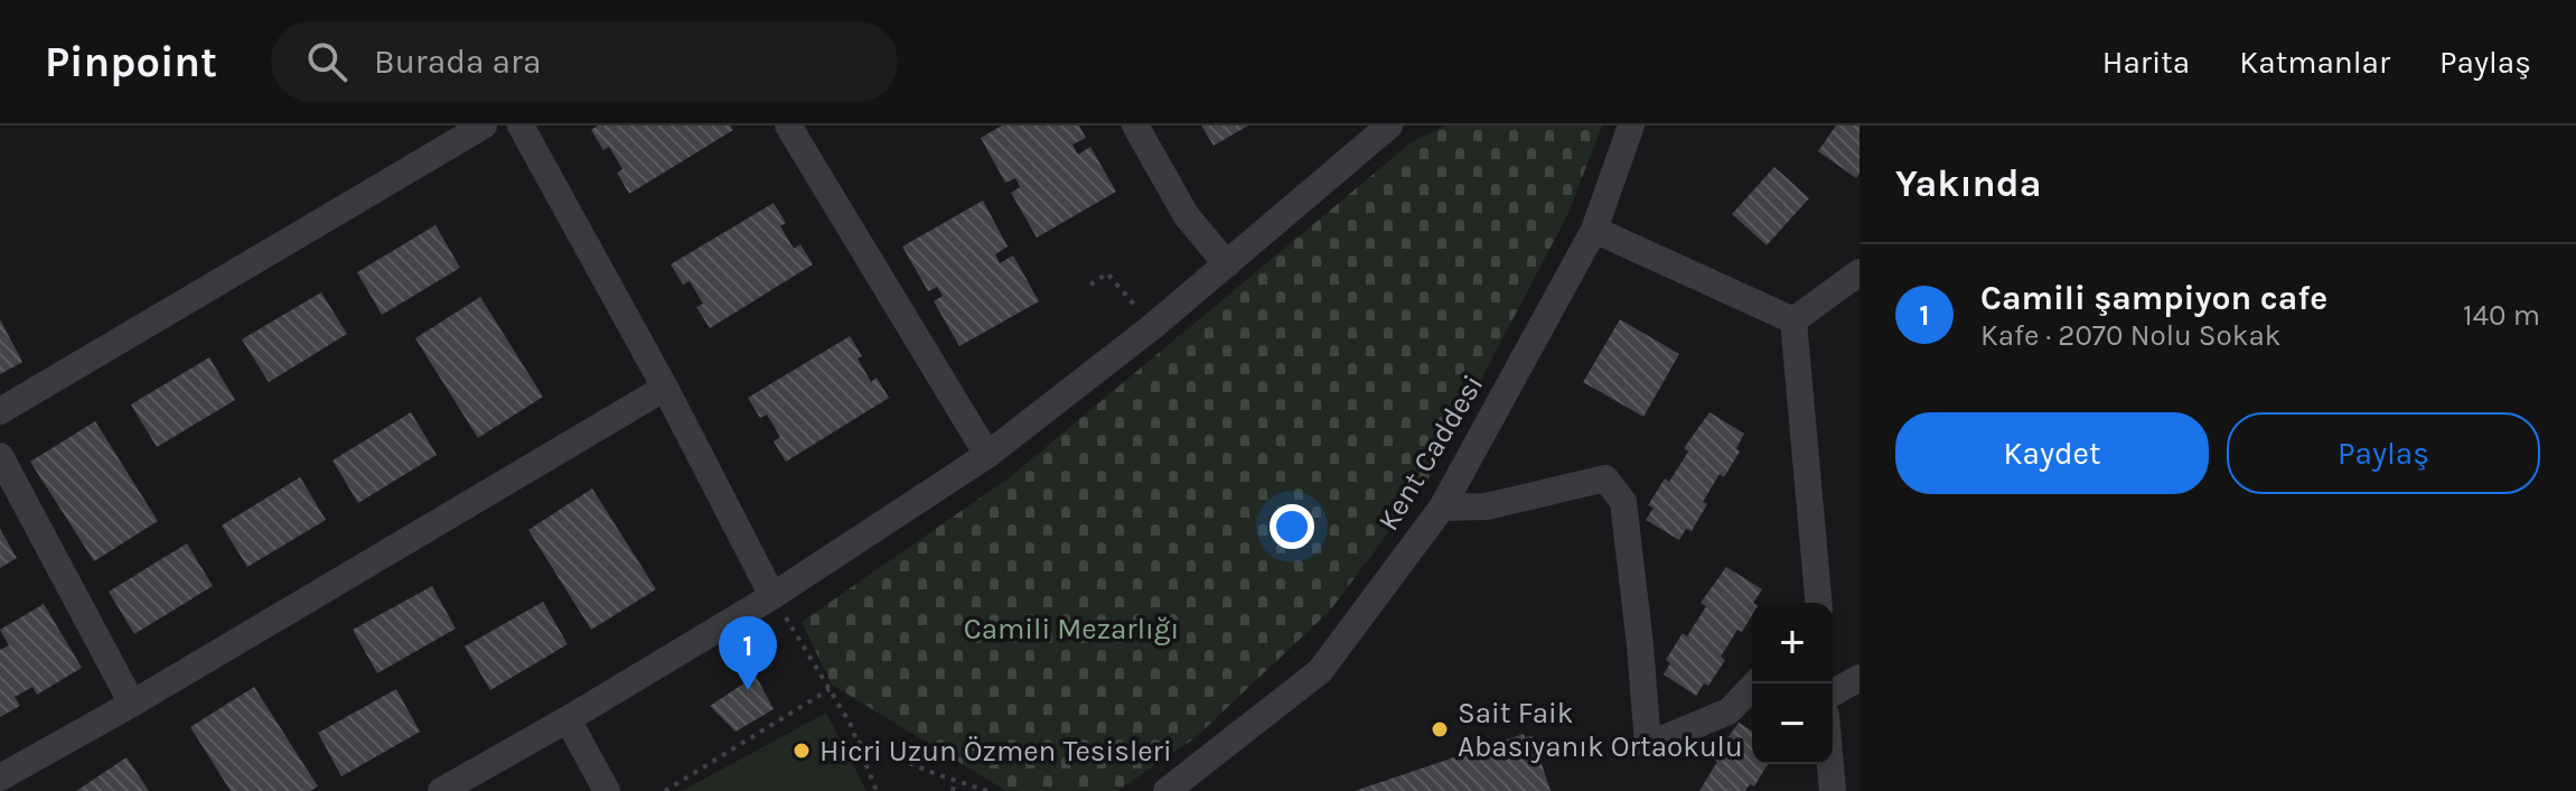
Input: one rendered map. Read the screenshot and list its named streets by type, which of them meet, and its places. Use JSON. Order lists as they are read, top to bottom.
{
  "streets": {
    "street": ["Kent Caddesi"]
  },
  "parks": ["Camili Mezarlığı"],
  "places": ["Sait Faik Abasıyanık Ortaokulu", "Hicri Uzun Özmen Tesisleri"],
  "page": {
    "header": "Pinpoint",
    "search": "Burada ara",
    "nav": ["Harita", "Katmanlar", "Paylaş"],
    "heading": "Yakında",
    "list": [
      {
        "mark": "1",
        "name": "Camili şampiyon cafe",
        "note": "Kafe · 2070 Nolu Sokak",
        "value": "140 m"
      }
    ],
    "buttons": ["Kaydet", "Paylaş"],
    "map_buttons": ["+", "−"],
    "pins": "1"
  }
}
